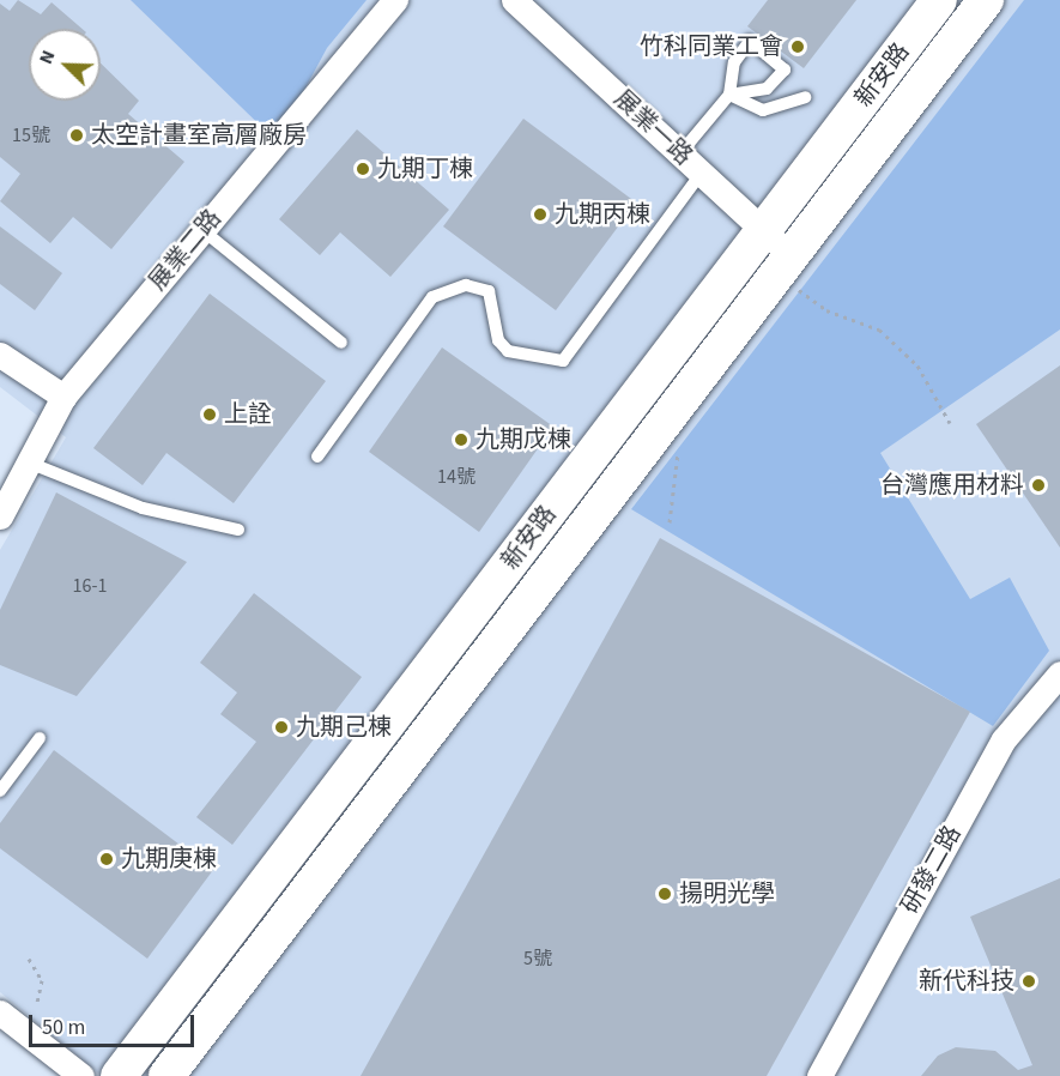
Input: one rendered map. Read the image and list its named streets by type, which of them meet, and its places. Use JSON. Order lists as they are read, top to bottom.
{
  "streets": {
    "street": [
      "新安路",
      "展業一路",
      "展業二路",
      "研發二路"
    ]
  },
  "crossings": [
    ["新安路", "展業一路"]
  ],
  "places": [
    "竹科同業工會",
    "太空計畫室高層廠房",
    "九期丁棟",
    "九期丙棟",
    "上詮",
    "九期戊棟",
    "台灣應用材料",
    "九期己棟",
    "九期庚棟",
    "揚明光學",
    "新代科技"
  ],
  "house_numbers": [
    "15號",
    "14號",
    "16-1",
    "5號"
  ],
  "scale_bar": "50 m",
  "north": "top left"
}
